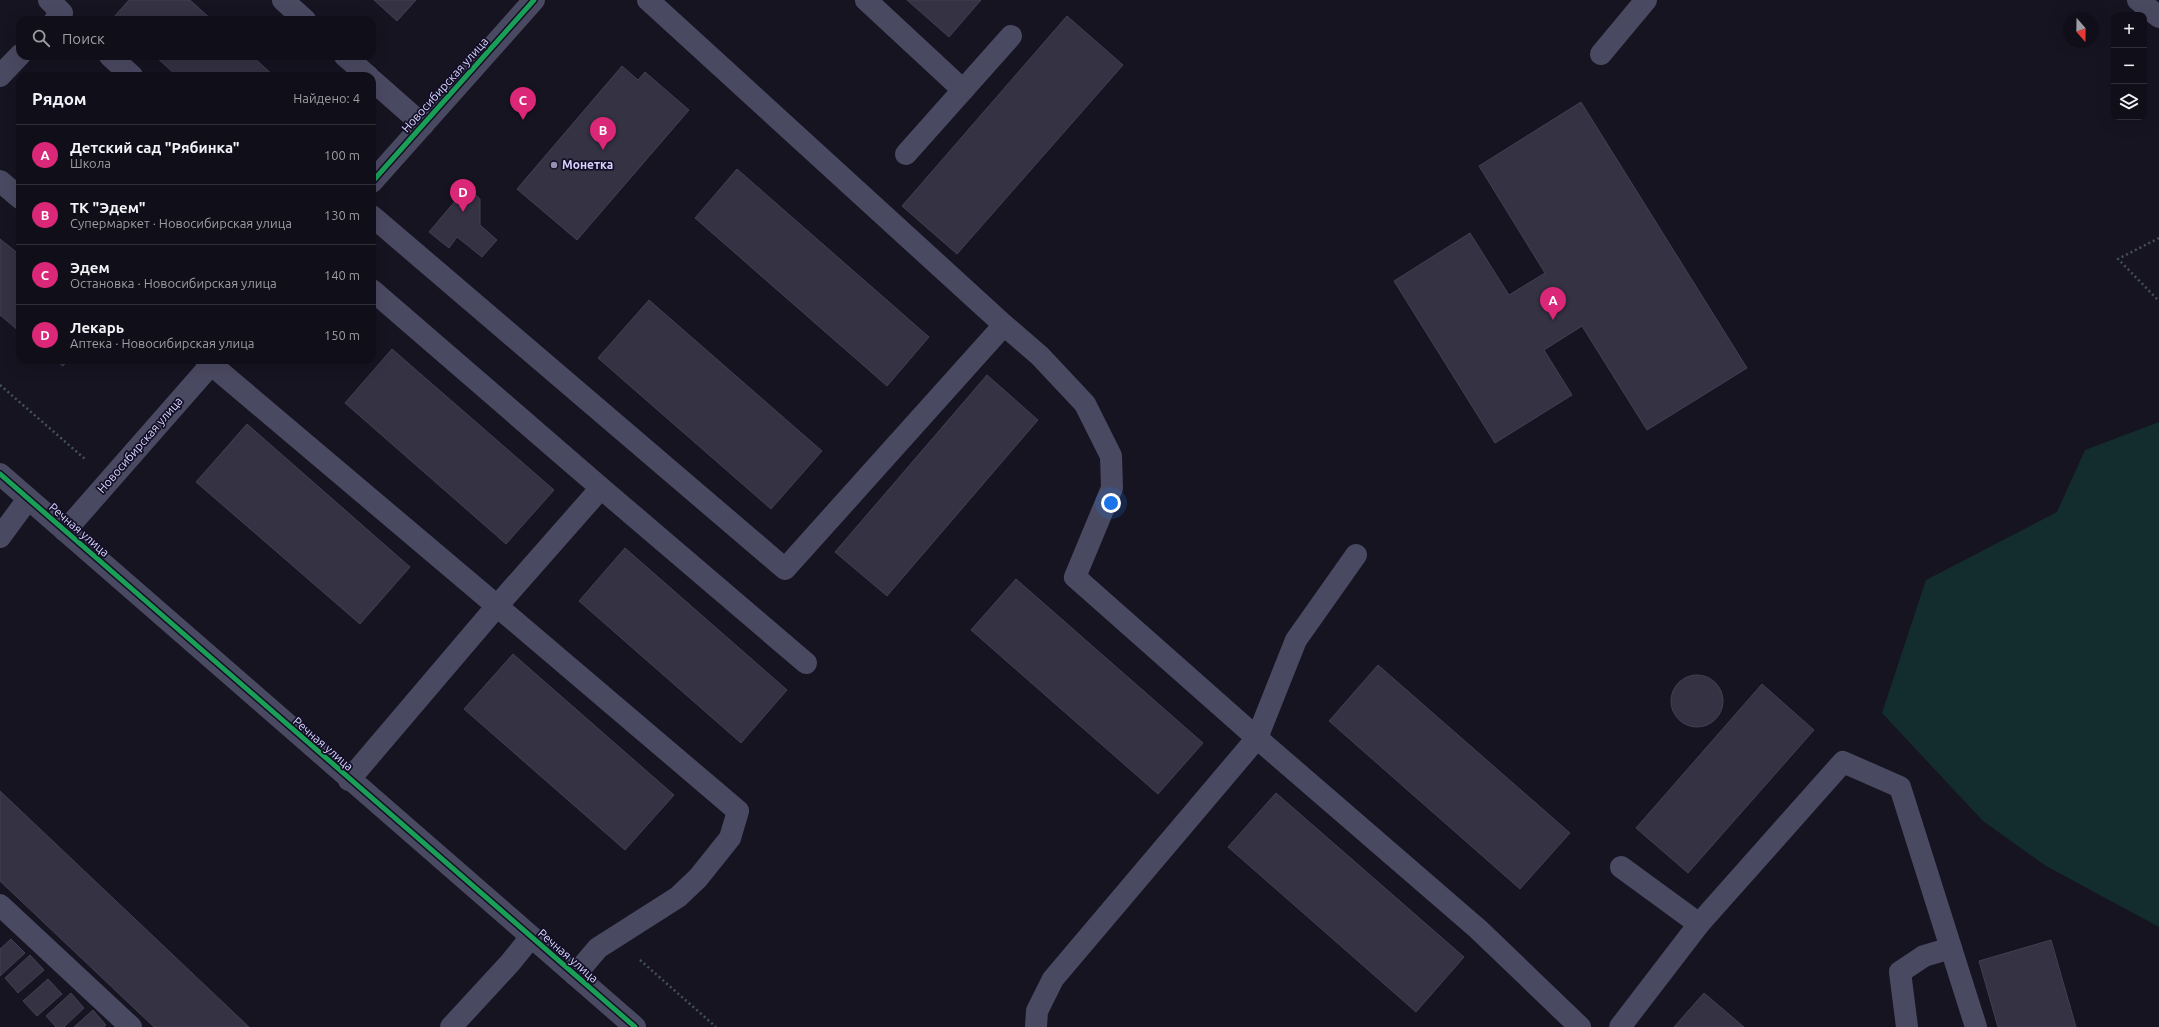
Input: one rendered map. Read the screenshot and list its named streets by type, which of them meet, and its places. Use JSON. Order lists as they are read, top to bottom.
{
  "streets": {
    "street": ["Новосибирская улица", "Речная улица"]
  },
  "crossings": [
    ["Новосибирская улица", "Речная улица"]
  ],
  "places": ["Монетка"],
  "north": "bottom",
  "page": {
    "map_buttons": ["+", "−"],
    "search": "Поиск",
    "heading": ["Рядом", "Найдено: 4"],
    "pins": [
      "C",
      "B",
      "D",
      "A"
    ],
    "list": [
      {
        "mark": "A",
        "name": "Детский сад \"Рябинка\"",
        "note": "Школа",
        "value": "100 m"
      },
      {
        "mark": "B",
        "name": "ТК \"Эдем\"",
        "note": "Супермаркет · Новосибирская улица",
        "value": "130 m"
      },
      {
        "mark": "C",
        "name": "Эдем",
        "note": "Остановка · Новосибирская улица",
        "value": "140 m"
      },
      {
        "mark": "D",
        "name": "Лекарь",
        "note": "Аптека · Новосибирская улица",
        "value": "150 m"
      }
    ]
  }
}
